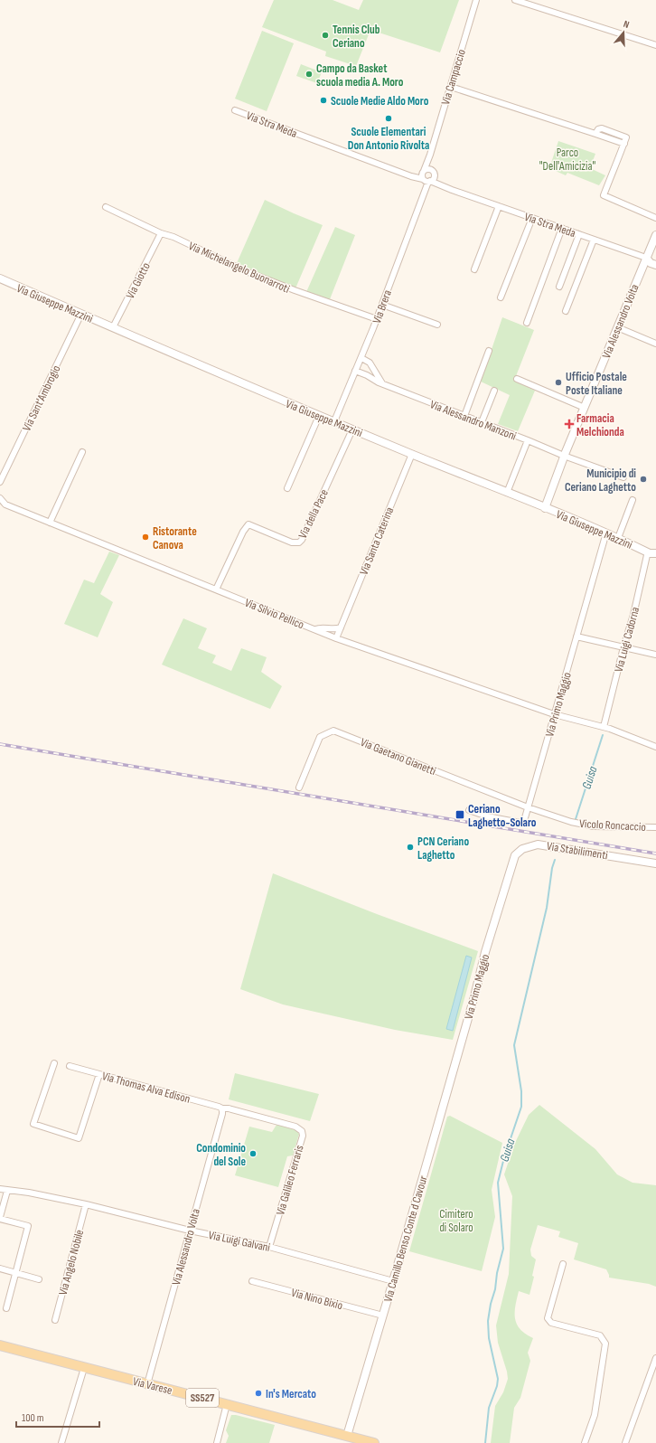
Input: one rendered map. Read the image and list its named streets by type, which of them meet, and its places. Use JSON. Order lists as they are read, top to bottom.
{
  "streets": {
    "main road": ["Via Varese", "SS527"],
    "street": [
      "Via Campaccio",
      "Via Stra Meda",
      "Via Michelangelo Buonarroti",
      "Via Giotto",
      "Via Giuseppe Mazzini",
      "Via Brera",
      "Via Alessandro Volta",
      "Via Sant'Ambrogio",
      "Via Alessandro Manzoni",
      "Via della Pace",
      "Via Santa Caterina",
      "Via Silvio Pellico",
      "Via Luigi Cadorna",
      "Via Primo Maggio",
      "Via Gaetano Gianetti",
      "Vicolo Roncaccio",
      "Via Stabilimenti",
      "Via Thomas Alva Edison",
      "Via Galileo Ferraris",
      "Via Camillo Benso Conte d Cavour",
      "Via Luigi Galvani",
      "Via Angelo Nobile",
      "Via Nino Bixio"
    ]
  },
  "crossings": [
    ["Via Campaccio", "Via Stra Meda"],
    ["Via Campaccio", "Via Brera"],
    ["Via Stra Meda", "Via Brera"],
    ["Via Stra Meda", "Via Alessandro Volta"],
    ["Via Michelangelo Buonarroti", "Via Giotto"],
    ["Via Michelangelo Buonarroti", "Via Brera"],
    ["Via Giotto", "Via Giuseppe Mazzini"],
    ["Via Giuseppe Mazzini", "Via Brera"],
    ["Via Giuseppe Mazzini", "Via Alessandro Volta"],
    ["Via Giuseppe Mazzini", "Via Sant'Ambrogio"],
    ["Via Giuseppe Mazzini", "Via della Pace"],
    ["Via Giuseppe Mazzini", "Via Santa Caterina"],
    ["Via Giuseppe Mazzini", "Via Luigi Cadorna"],
    ["Via Giuseppe Mazzini", "Via Primo Maggio"],
    ["Via Brera", "Via Alessandro Manzoni"],
    ["Via Alessandro Volta", "Via Alessandro Manzoni"],
    ["Via Alessandro Volta", "Via Thomas Alva Edison"],
    ["Via Alessandro Volta", "Via Galileo Ferraris"],
    ["Via Alessandro Volta", "Via Luigi Galvani"],
    ["Via Alessandro Volta", "Via Varese"],
    ["Via della Pace", "Via Silvio Pellico"],
    ["Via Santa Caterina", "Via Silvio Pellico"],
    ["Via Silvio Pellico", "Via Luigi Cadorna"],
    ["Via Silvio Pellico", "Via Primo Maggio"],
    ["Via Primo Maggio", "Via Gaetano Gianetti"],
    ["Via Primo Maggio", "Vicolo Roncaccio"],
    ["Via Primo Maggio", "Via Stabilimenti"],
    ["Via Primo Maggio", "Via Camillo Benso Conte d Cavour"],
    ["Via Gaetano Gianetti", "Vicolo Roncaccio"],
    ["Via Thomas Alva Edison", "Via Galileo Ferraris"],
    ["Via Galileo Ferraris", "Via Luigi Galvani"],
    ["Via Camillo Benso Conte d Cavour", "Via Luigi Galvani"],
    ["Via Camillo Benso Conte d Cavour", "Via Nino Bixio"],
    ["Via Camillo Benso Conte d Cavour", "Via Varese"],
    ["Via Camillo Benso Conte d Cavour", "SS527"],
    ["Via Luigi Galvani", "Via Angelo Nobile"],
    ["Via Varese", "SS527"]
  ],
  "water": ["Guisa"],
  "parks": ["Parco \"Dell'Amicizia\"", "Cimitero di Solaro"],
  "places": {
    "other": [
      "Tennis Club Ceriano",
      "Campo da Basket scuola media A. Moro",
      "Scuole Medie Aldo Moro",
      "Scuole Elementari Don Antonio Rivolta",
      "Ufficio Postale Poste Italiane",
      "Municipio di Ceriano Laghetto",
      "Ristorante Canova",
      "PCN Ceriano Laghetto",
      "Condominio del Sole",
      "In's Mercato"
    ],
    "health": ["Farmacia Melchionda"],
    "transit": ["Ceriano Laghetto-Solaro"]
  },
  "scale_bar": "100 m",
  "north": "top"
}
